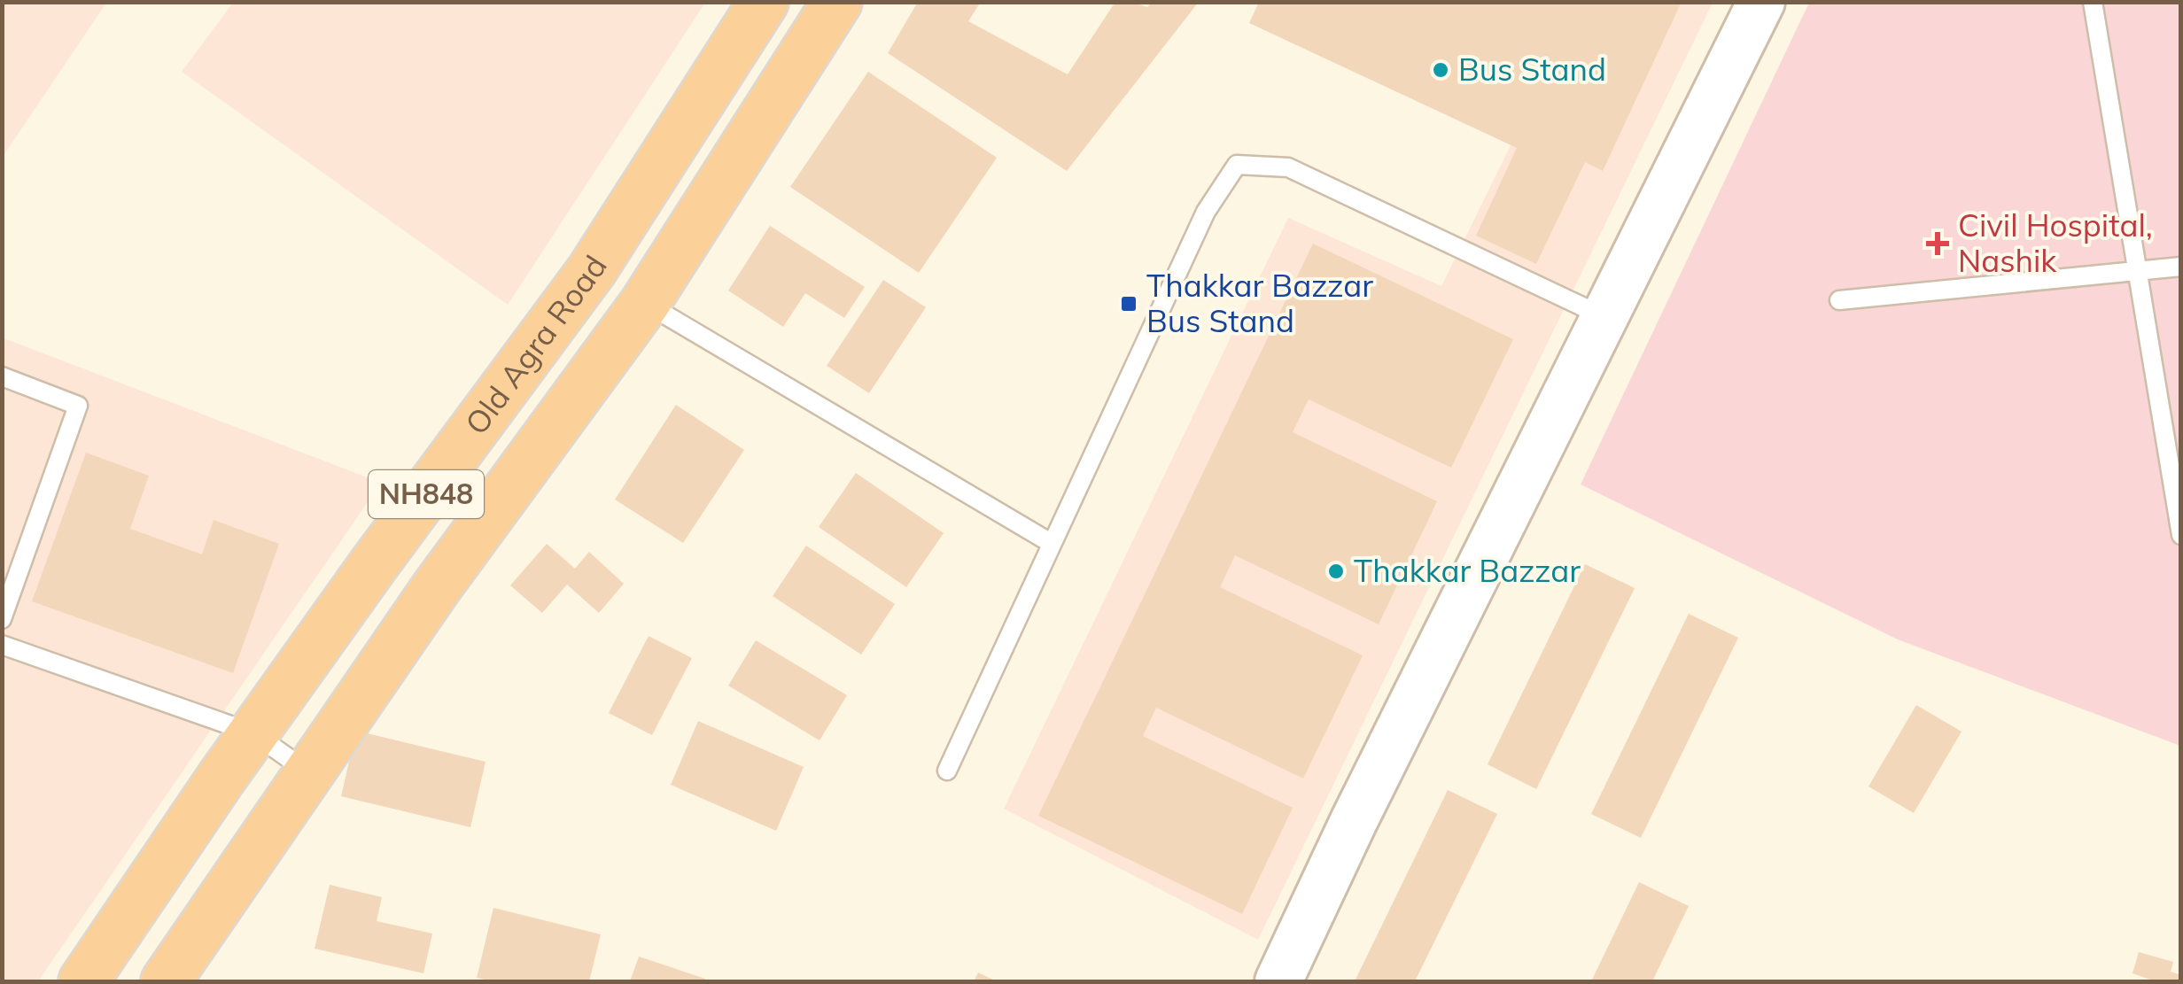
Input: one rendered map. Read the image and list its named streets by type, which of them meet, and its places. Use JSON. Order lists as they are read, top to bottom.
{
  "streets": {
    "highway": ["Old Agra Road", "NH848"]
  },
  "places": {
    "other": ["Bus Stand", "Thakkar Bazzar"],
    "health": ["Civil Hospital, Nashik"],
    "transit": ["Thakkar Bazzar Bus Stand"]
  }
}
